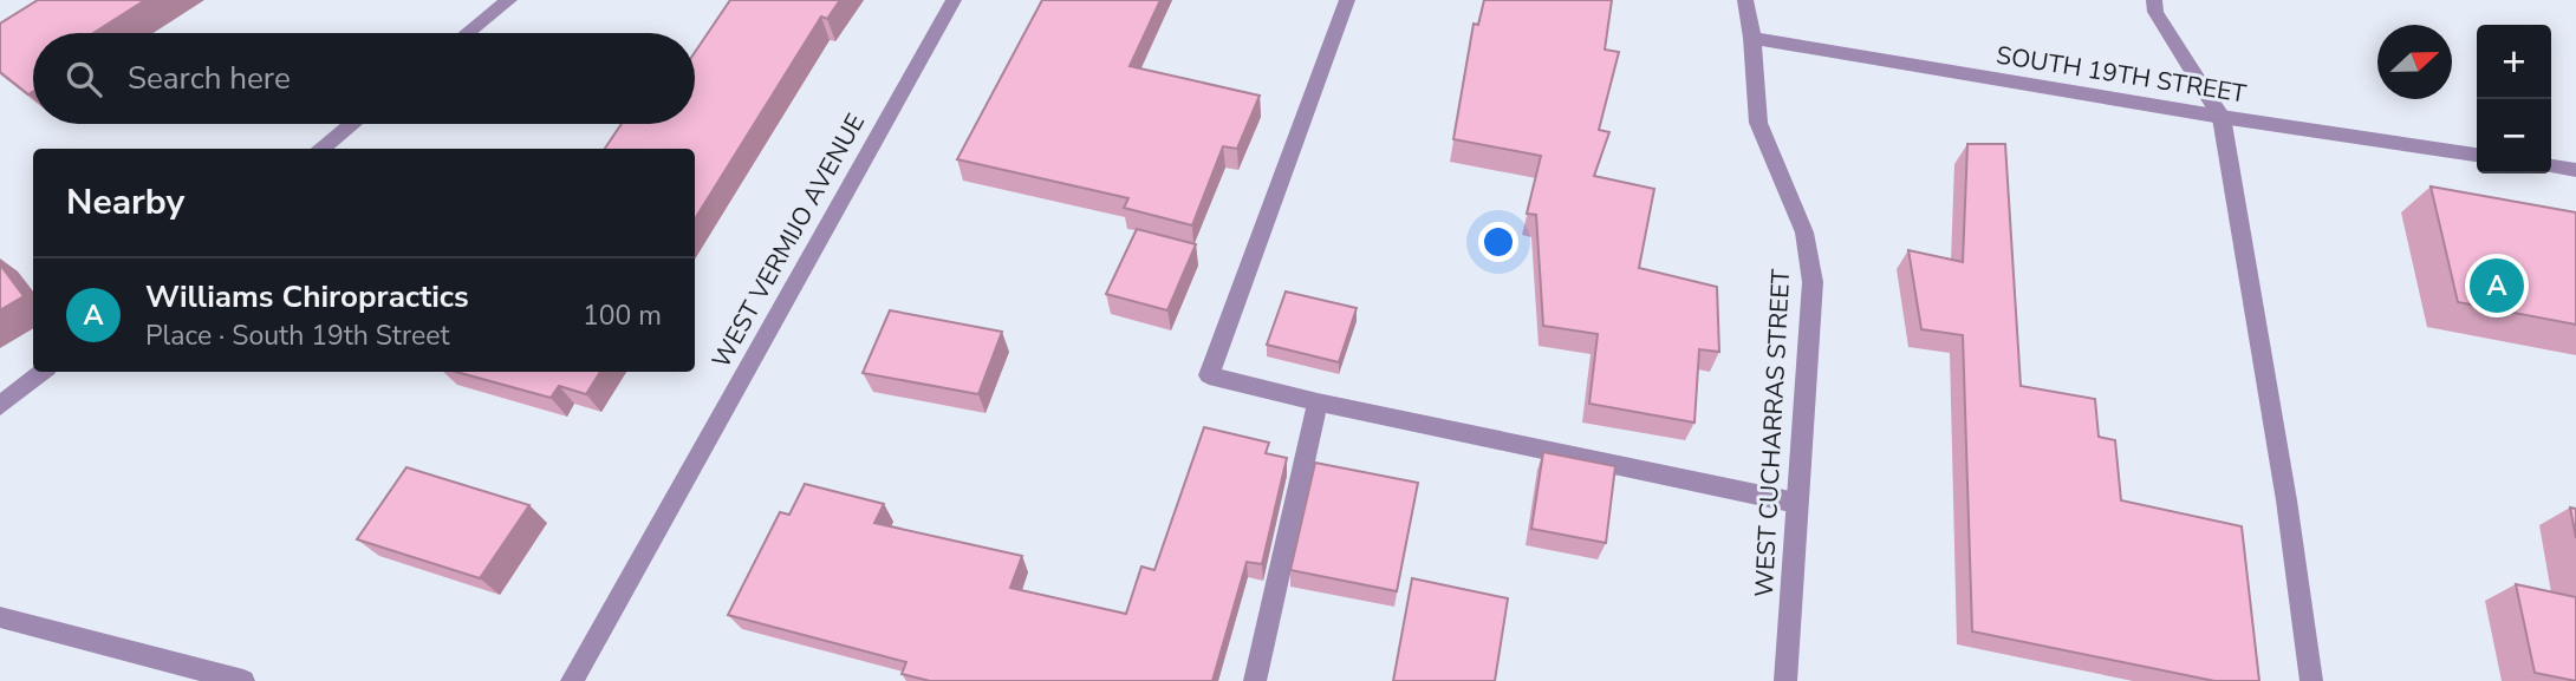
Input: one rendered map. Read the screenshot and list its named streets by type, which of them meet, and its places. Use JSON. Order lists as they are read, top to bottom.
{
  "streets": {
    "street": ["SOUTH 19TH STREET", "WEST VERMIJO AVENUE", "WEST CUCHARRAS STREET"]
  },
  "crossings": [
    ["SOUTH 19TH STREET", "WEST CUCHARRAS STREET"]
  ],
  "north": "right",
  "page": {
    "map_buttons": ["+", "−"],
    "search": "Search here",
    "heading": "Nearby",
    "pins": "A",
    "list": [
      {
        "mark": "A",
        "name": "Williams Chiropractics",
        "note": "Place · South 19th Street",
        "value": "100 m"
      }
    ]
  }
}
